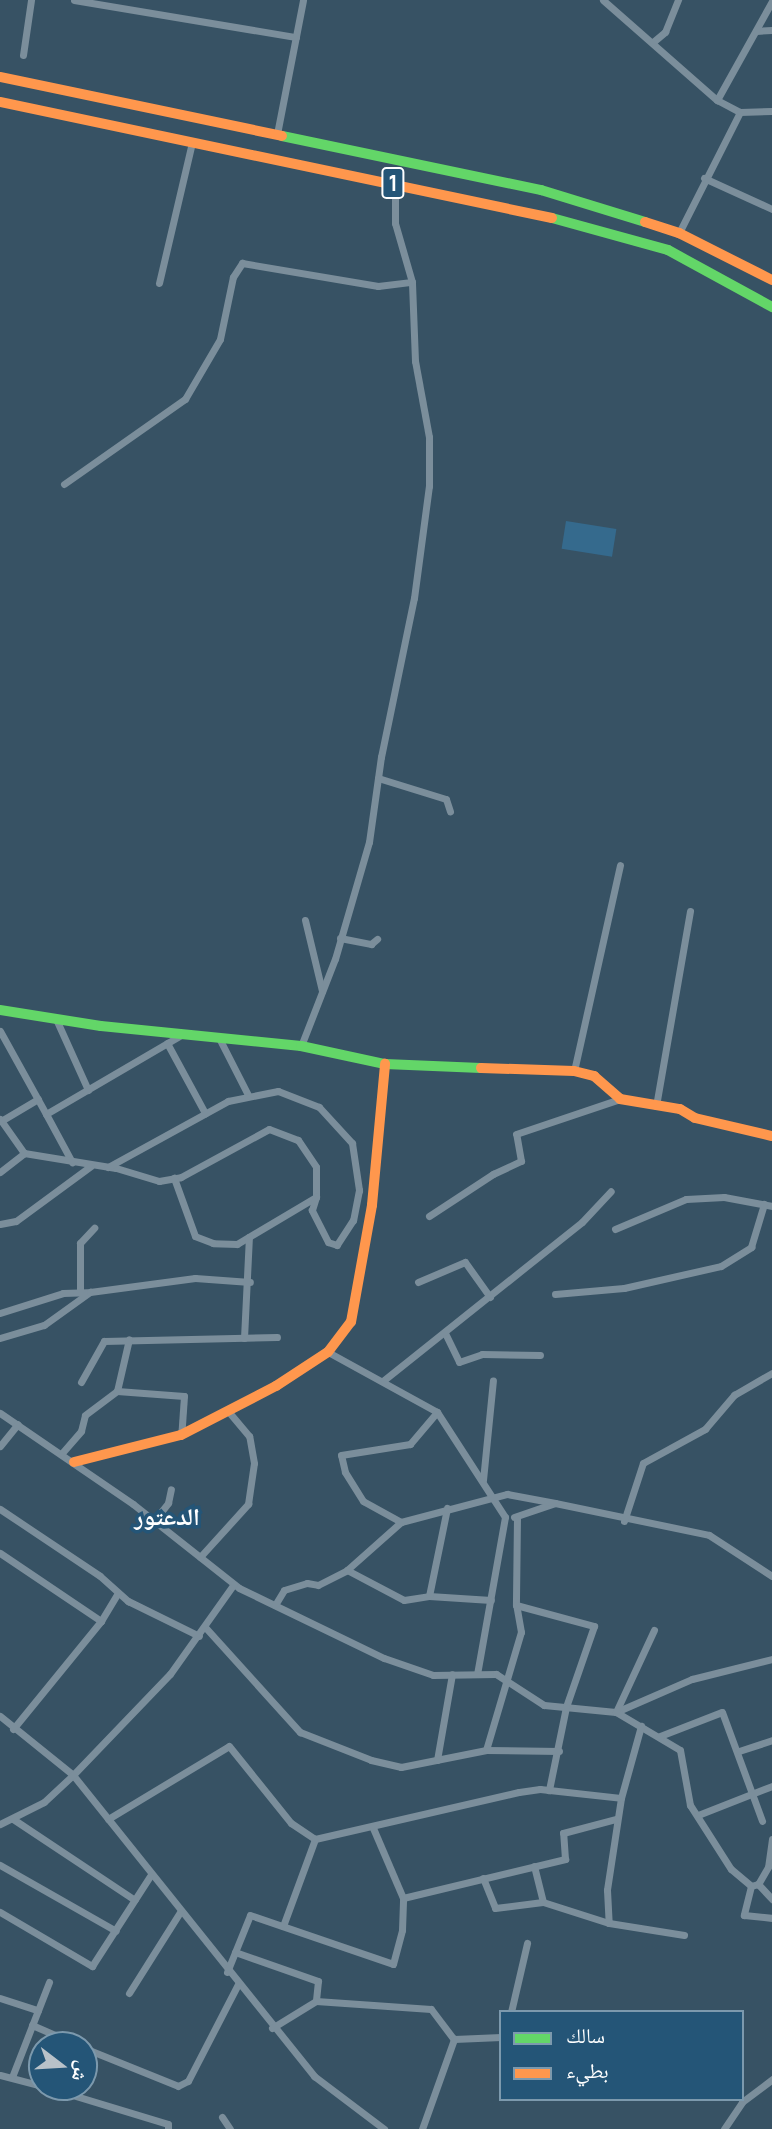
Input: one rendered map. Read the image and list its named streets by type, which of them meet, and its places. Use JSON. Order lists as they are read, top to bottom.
{
  "streets": {
    "main road": ["1"]
  },
  "districts": ["الدعتور"],
  "legend": ["سالك", "بطيء"],
  "north": "right"
}
